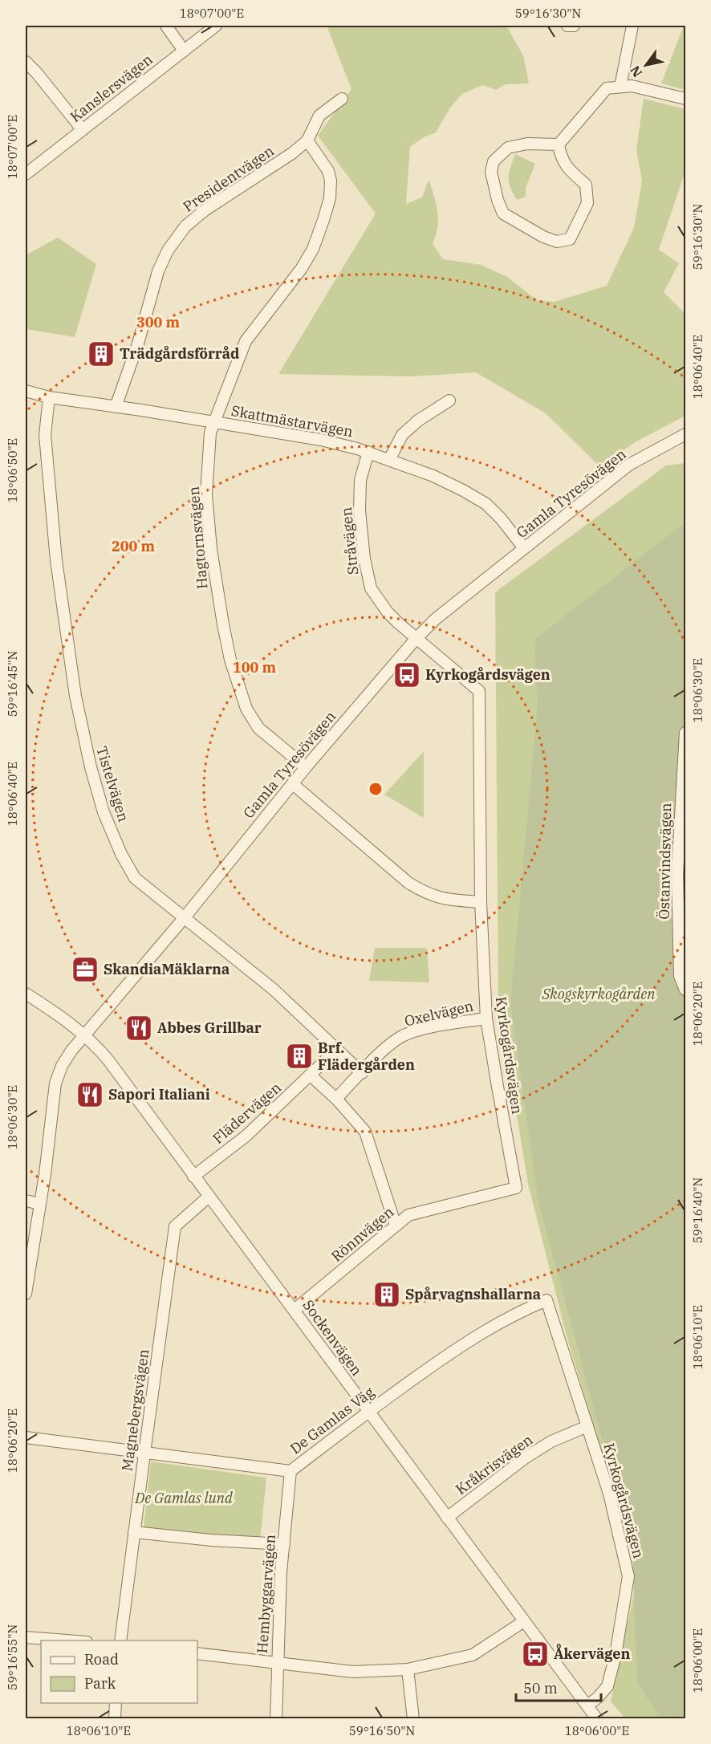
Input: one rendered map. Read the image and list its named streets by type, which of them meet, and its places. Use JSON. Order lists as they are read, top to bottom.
{
  "streets": {
    "street": [
      "Kanslersvägen",
      "Presidentvägen",
      "Skattmästarvägen",
      "Gamla Tyresövägen",
      "Hagtornsvägen",
      "Stråvägen",
      "Tistelvägen",
      "Östanvindsvägen",
      "Oxelvägen",
      "Kyrkogårdsvägen",
      "Flädervägen",
      "Rönnvägen",
      "Sockenvägen",
      "Magnebergsvägen",
      "De Gamlas Väg",
      "Kråkrisvägen",
      "Hembyggarvägen"
    ]
  },
  "crossings": [
    ["Presidentvägen", "Skattmästarvägen"],
    ["Presidentvägen", "Hagtornsvägen"],
    ["Skattmästarvägen", "Gamla Tyresövägen"],
    ["Skattmästarvägen", "Hagtornsvägen"],
    ["Skattmästarvägen", "Stråvägen"],
    ["Skattmästarvägen", "Tistelvägen"],
    ["Gamla Tyresövägen", "Hagtornsvägen"],
    ["Gamla Tyresövägen", "Stråvägen"],
    ["Gamla Tyresövägen", "Tistelvägen"],
    ["Gamla Tyresövägen", "Kyrkogårdsvägen"],
    ["Gamla Tyresövägen", "Sockenvägen"],
    ["Stråvägen", "Kyrkogårdsvägen"],
    ["Tistelvägen", "Oxelvägen"],
    ["Tistelvägen", "Flädervägen"],
    ["Oxelvägen", "Kyrkogårdsvägen"],
    ["Kyrkogårdsvägen", "Rönnvägen"],
    ["Kyrkogårdsvägen", "Sockenvägen"],
    ["Kyrkogårdsvägen", "De Gamlas Väg"],
    ["Kyrkogårdsvägen", "Kråkrisvägen"],
    ["Flädervägen", "Sockenvägen"],
    ["Rönnvägen", "Sockenvägen"],
    ["Sockenvägen", "Magnebergsvägen"],
    ["Sockenvägen", "De Gamlas Väg"],
    ["Sockenvägen", "Kråkrisvägen"],
    ["Magnebergsvägen", "De Gamlas Väg"],
    ["De Gamlas Väg", "Hembyggarvägen"]
  ],
  "parks": ["Skogskyrkogården", "De Gamlas lund"],
  "places": {
    "building": ["Trädgårdsförråd", "Brf. Flädergården", "Spårvagnshallarna"],
    "bus stop": ["Kyrkogårdsvägen", "Åkervägen"],
    "office": ["SkandiaMäklarna"],
    "restaurant": ["Abbes Grillbar", "Sapori Italiani"]
  },
  "legend": ["Road", "Park"],
  "scale_bar": "50 m",
  "north": "bottom left",
  "coordinates": [
    "18°07'00\"E",
    "59°16'30\"N",
    "18°06'40\"E",
    "18°06'50\"E",
    "59°16'45\"N",
    "18°06'30\"E",
    "18°06'20\"E",
    "59°16'40\"N",
    "18°06'10\"E",
    "59°16'55\"N",
    "18°06'00\"E",
    "59°16'50\"N"
  ],
  "rings": ["300 m", "200 m", "100 m"]
}
